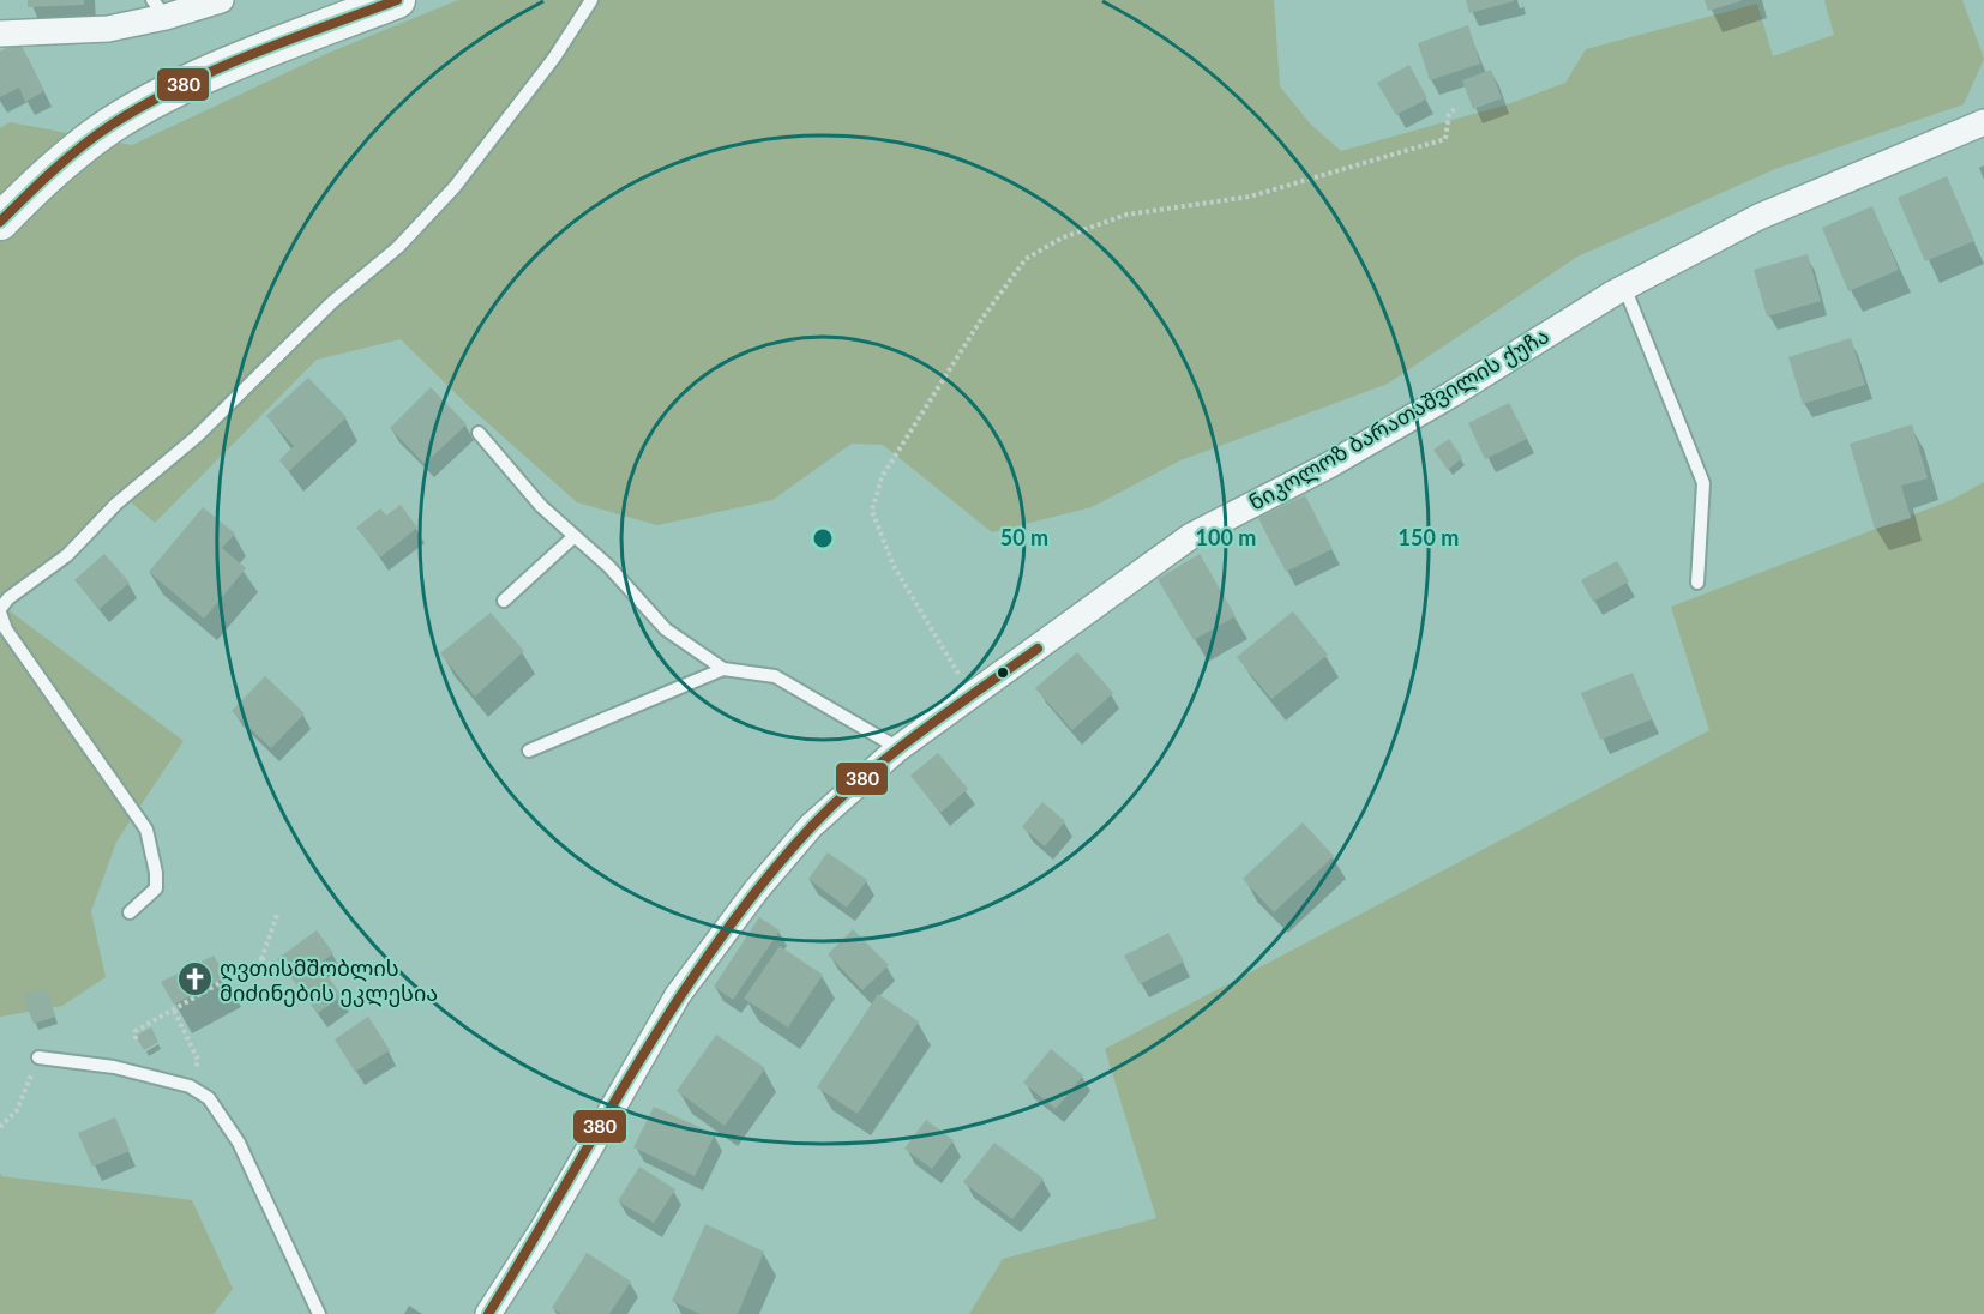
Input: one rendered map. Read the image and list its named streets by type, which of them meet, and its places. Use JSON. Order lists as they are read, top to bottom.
{
  "streets": {
    "street": ["ნიკოლოზ ბარათაშვილის ქუჩა"]
  },
  "places": {
    "church": ["ღვთისმშობლის მიძინების ეკლესია"]
  },
  "lines": ["transit line 380"],
  "rings": ["50 m", "100 m", "150 m"]
}
